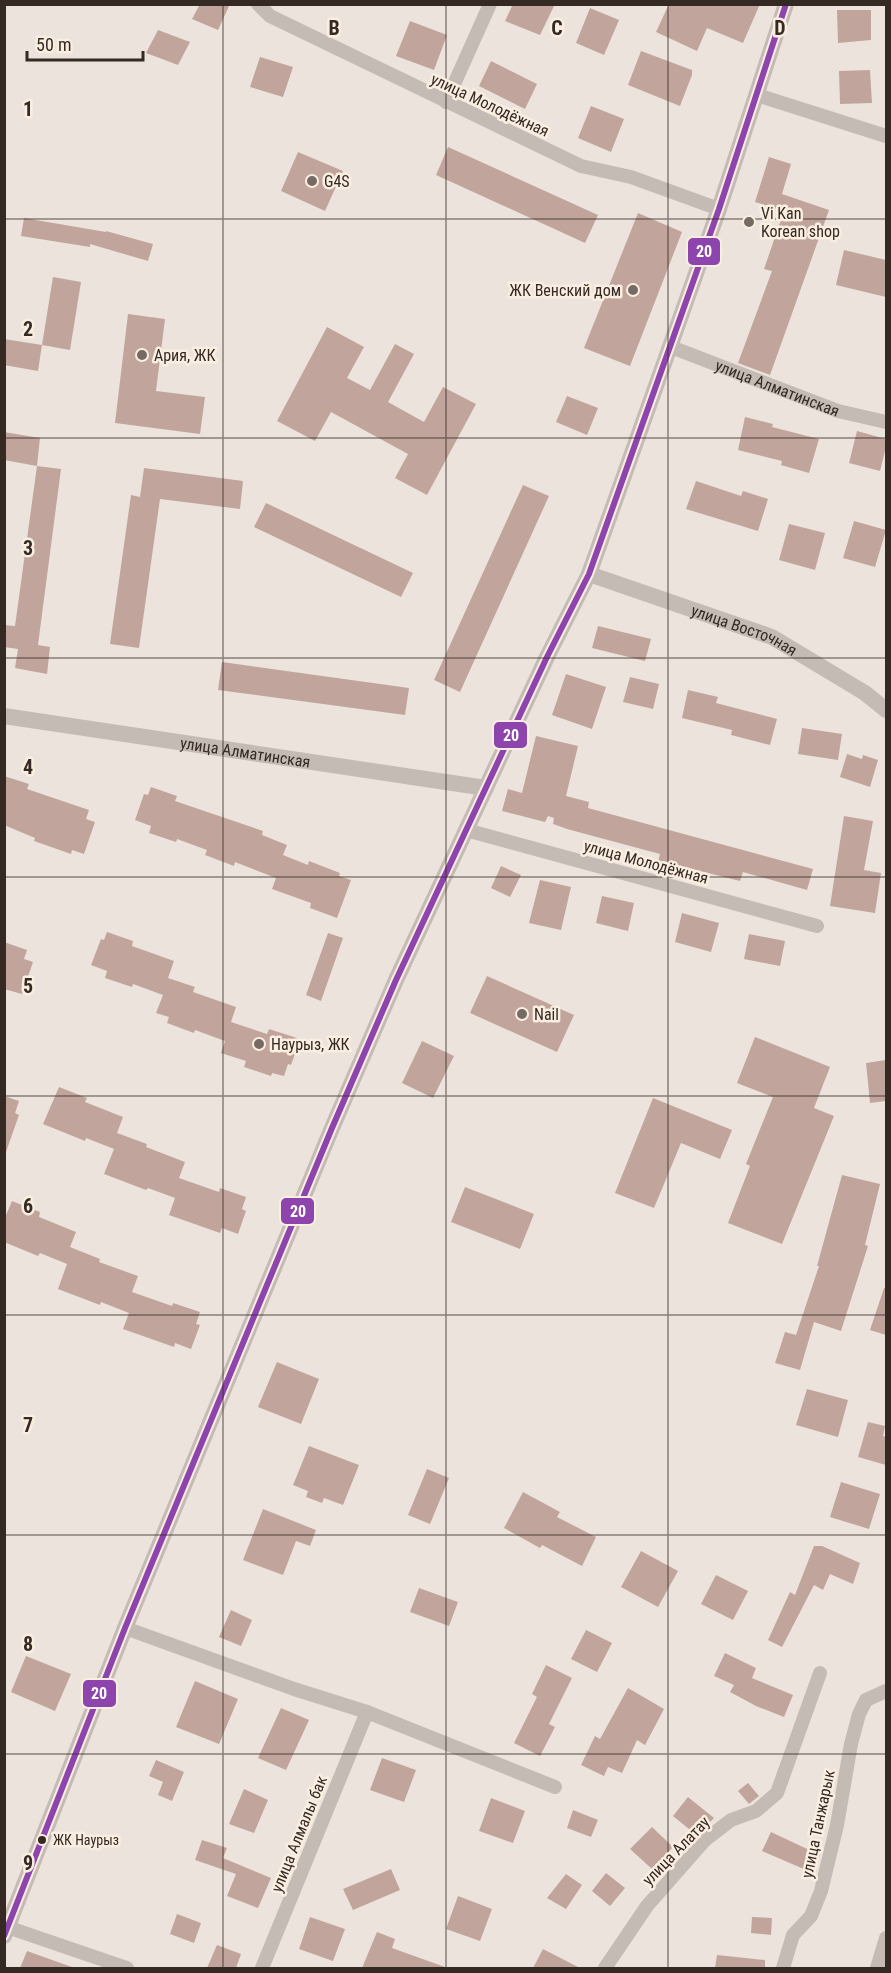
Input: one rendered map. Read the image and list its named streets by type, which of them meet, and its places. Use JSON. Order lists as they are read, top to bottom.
{
  "streets": {
    "street": [
      "улица Молодёжная",
      "улица Алматинская",
      "улица Восточная",
      "улица Танжарык",
      "улица Алмалы бак",
      "улица Алатау"
    ]
  },
  "places": [
    "G4S",
    "Vi Kan Korean shop",
    "ЖК Венский дом",
    "Ария, ЖК",
    "Nail",
    "Наурыз, ЖК",
    "ЖК Наурыз"
  ],
  "lines": ["transit line 20"],
  "scale_bar": "50 m",
  "grid": {
    "columns": ["B", "C", "D"],
    "rows": [
      "1",
      "2",
      "3",
      "4",
      "5",
      "6",
      "7",
      "8",
      "9"
    ]
  }
}
